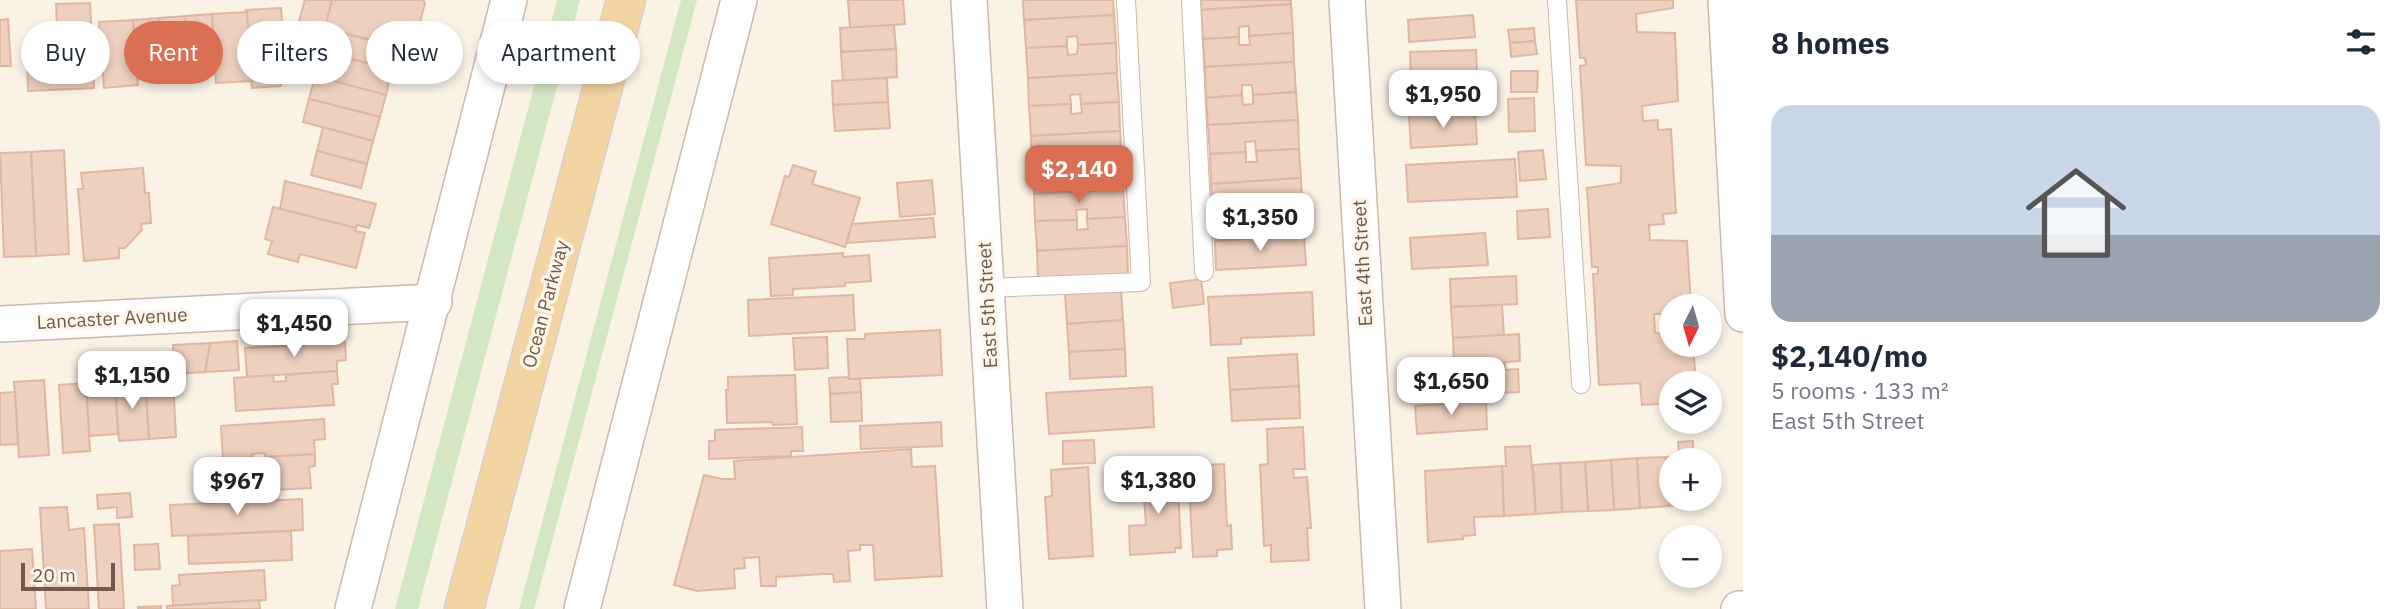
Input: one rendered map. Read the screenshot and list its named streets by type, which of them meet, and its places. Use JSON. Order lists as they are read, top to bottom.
{
  "streets": {
    "main road": ["Ocean Parkway"],
    "street": ["East 4th Street", "East 5th Street", "Lancaster Avenue"]
  },
  "scale_bar": "20 m",
  "north": "bottom",
  "page": {
    "heading": "8 homes",
    "chip": [
      "Buy",
      "Rent",
      "Filters",
      "New",
      "Apartment"
    ],
    "price": [
      "$1,950",
      "$2,140",
      "$1,350",
      "$1,450",
      "$1,150",
      "$1,650",
      "$1,380",
      "$967"
    ],
    "list": [
      {
        "name": "$2,140/mo",
        "note": "5 rooms · 133 m² · East 5th Street"
      }
    ],
    "map_buttons": ["+", "−"],
    "scale": "20 m"
  }
}
